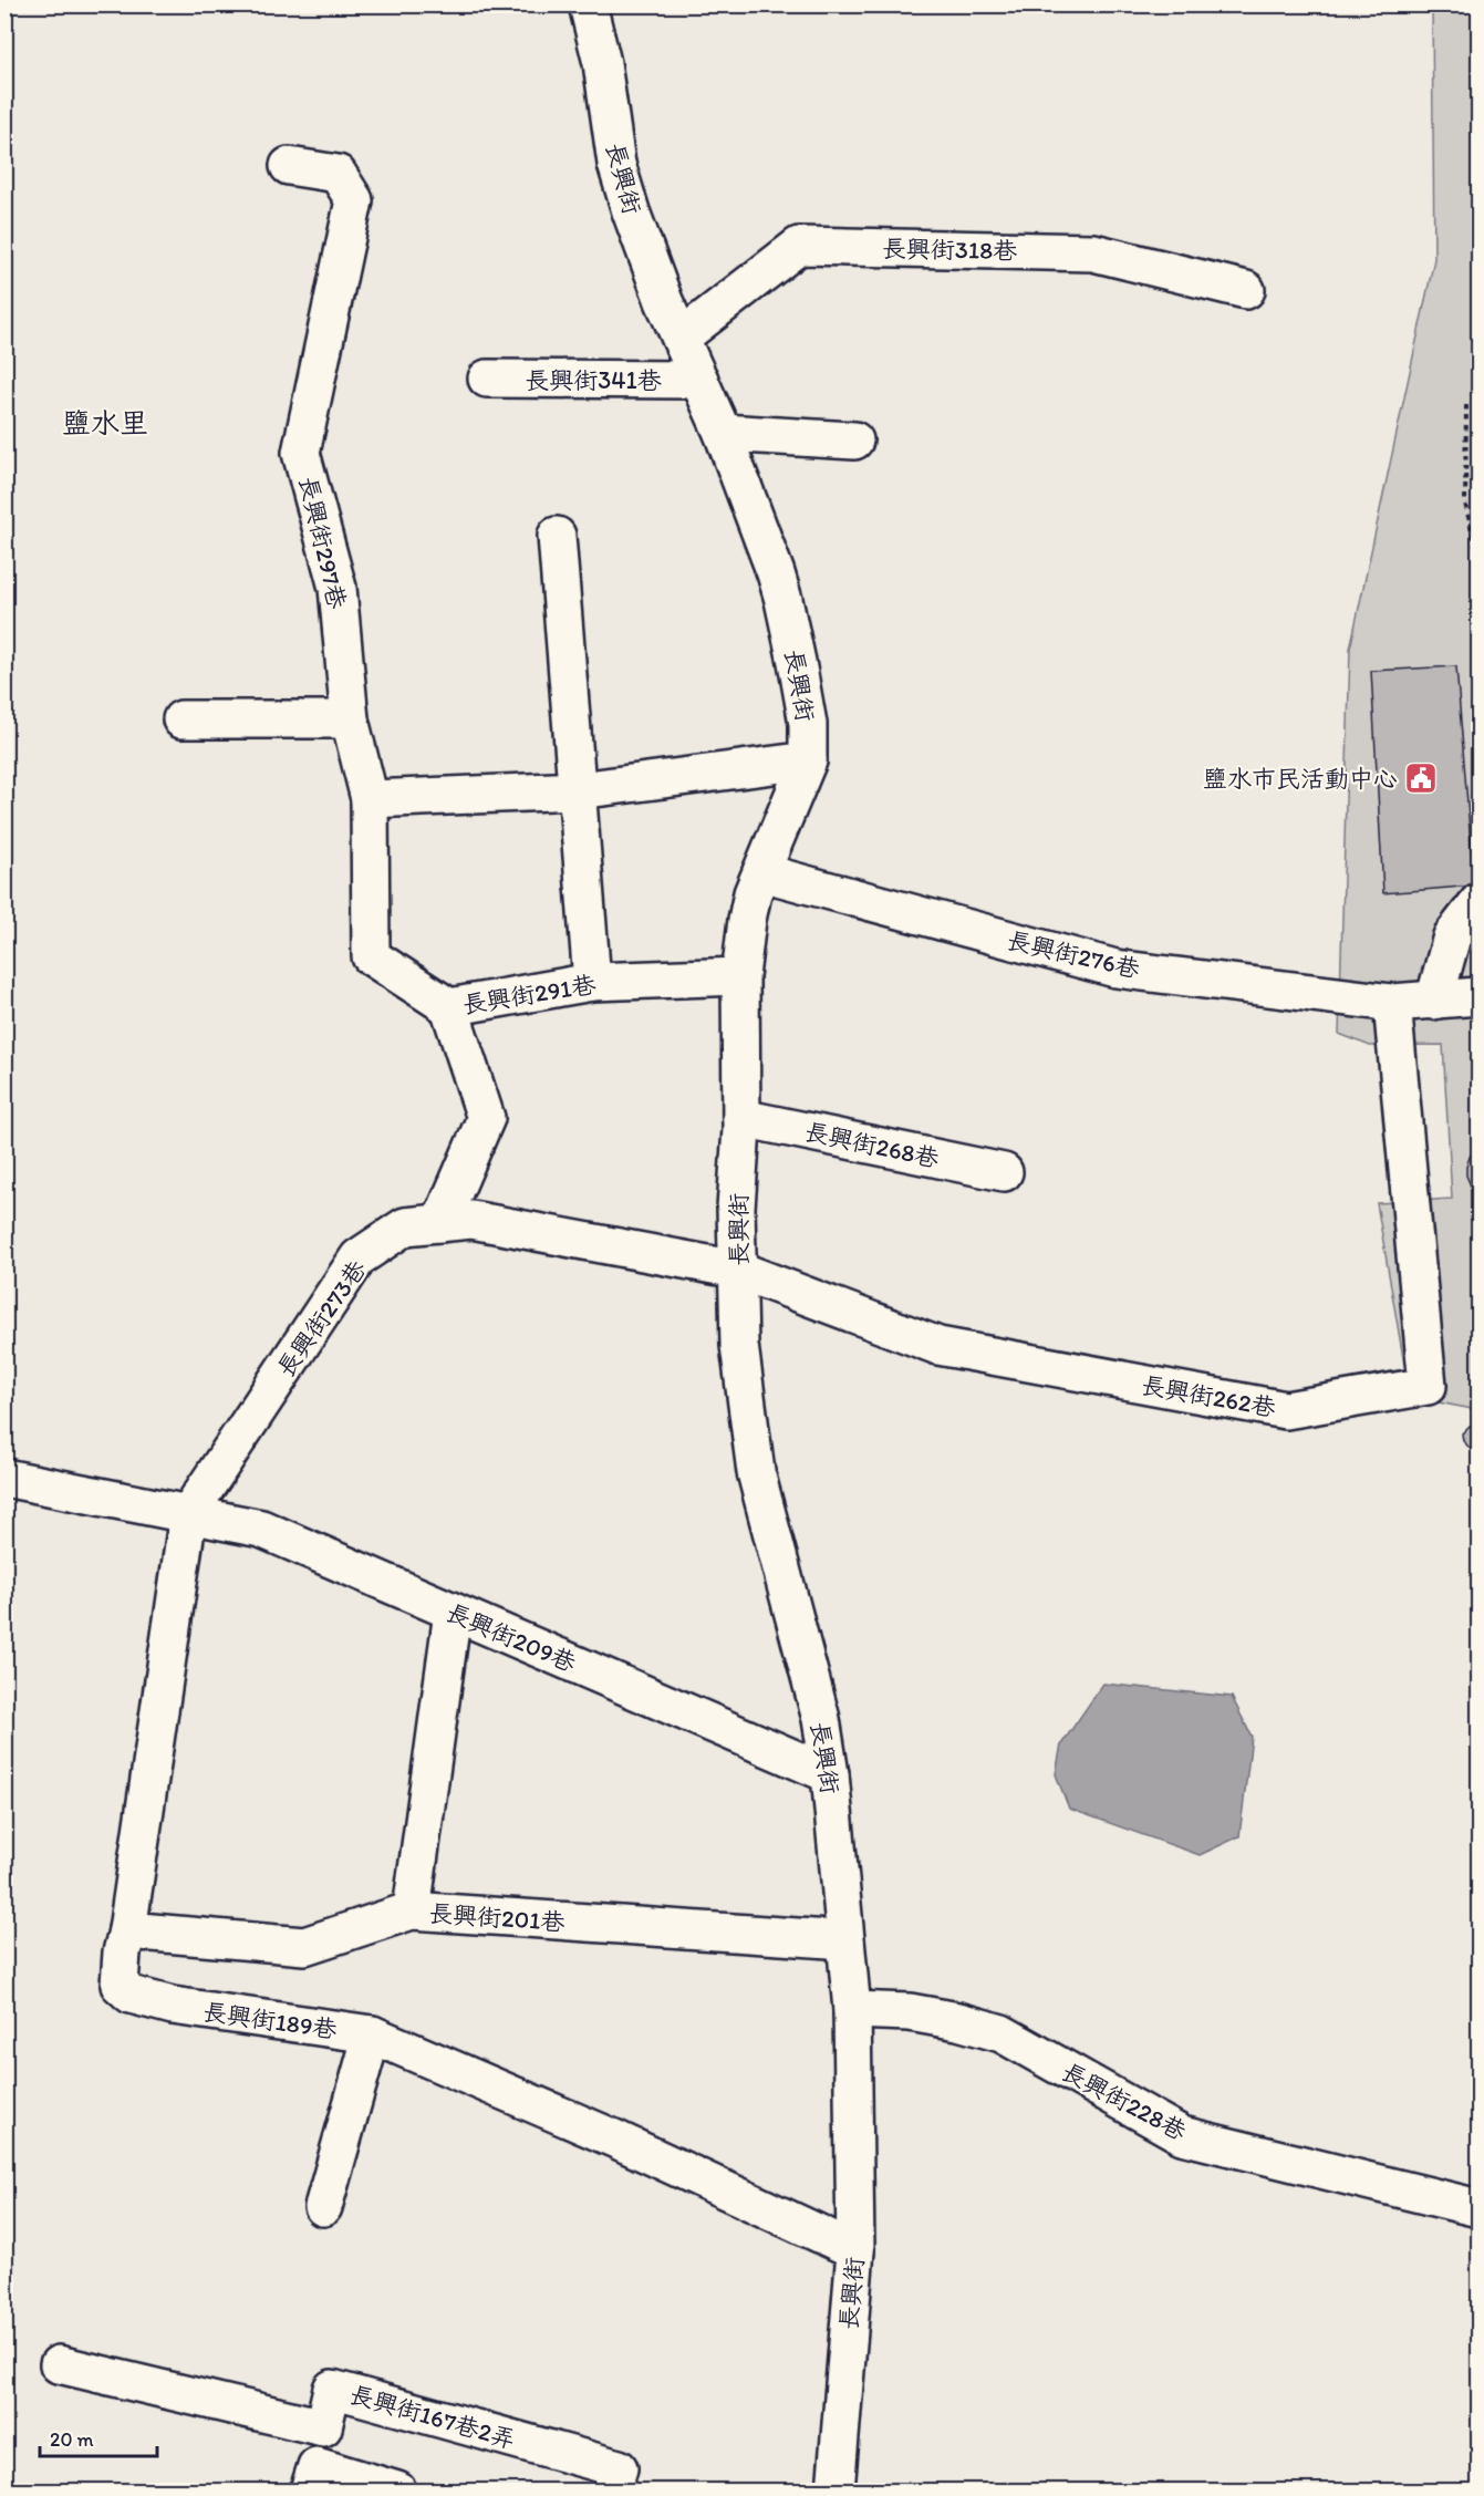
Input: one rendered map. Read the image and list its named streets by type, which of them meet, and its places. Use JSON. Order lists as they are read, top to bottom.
{
  "streets": {
    "street": [
      "長興街",
      "長興街318巷",
      "長興街341巷",
      "長興街297巷",
      "長興街276巷",
      "長興街291巷",
      "長興街268巷",
      "長興街273巷",
      "長興街262巷",
      "長興街209巷",
      "長興街201巷",
      "長興街189巷",
      "長興街228巷",
      "長興街167巷2弄"
    ]
  },
  "crossings": [
    ["長興街", "長興街318巷"],
    ["長興街", "長興街341巷"],
    ["長興街", "長興街276巷"],
    ["長興街", "長興街291巷"],
    ["長興街", "長興街268巷"],
    ["長興街", "長興街273巷"],
    ["長興街", "長興街262巷"],
    ["長興街", "長興街209巷"],
    ["長興街", "長興街201巷"],
    ["長興街", "長興街189巷"],
    ["長興街", "長興街228巷"],
    ["長興街297巷", "長興街291巷"],
    ["長興街276巷", "長興街262巷"],
    ["長興街273巷", "長興街262巷"],
    ["長興街273巷", "長興街209巷"],
    ["長興街273巷", "長興街189巷"],
    ["長興街209巷", "長興街201巷"],
    ["長興街209巷", "長興街189巷"]
  ],
  "districts": ["鹽水里"],
  "places": {
    "public building": ["鹽水市民活動中心"]
  },
  "scale_bar": "20 m"
}
